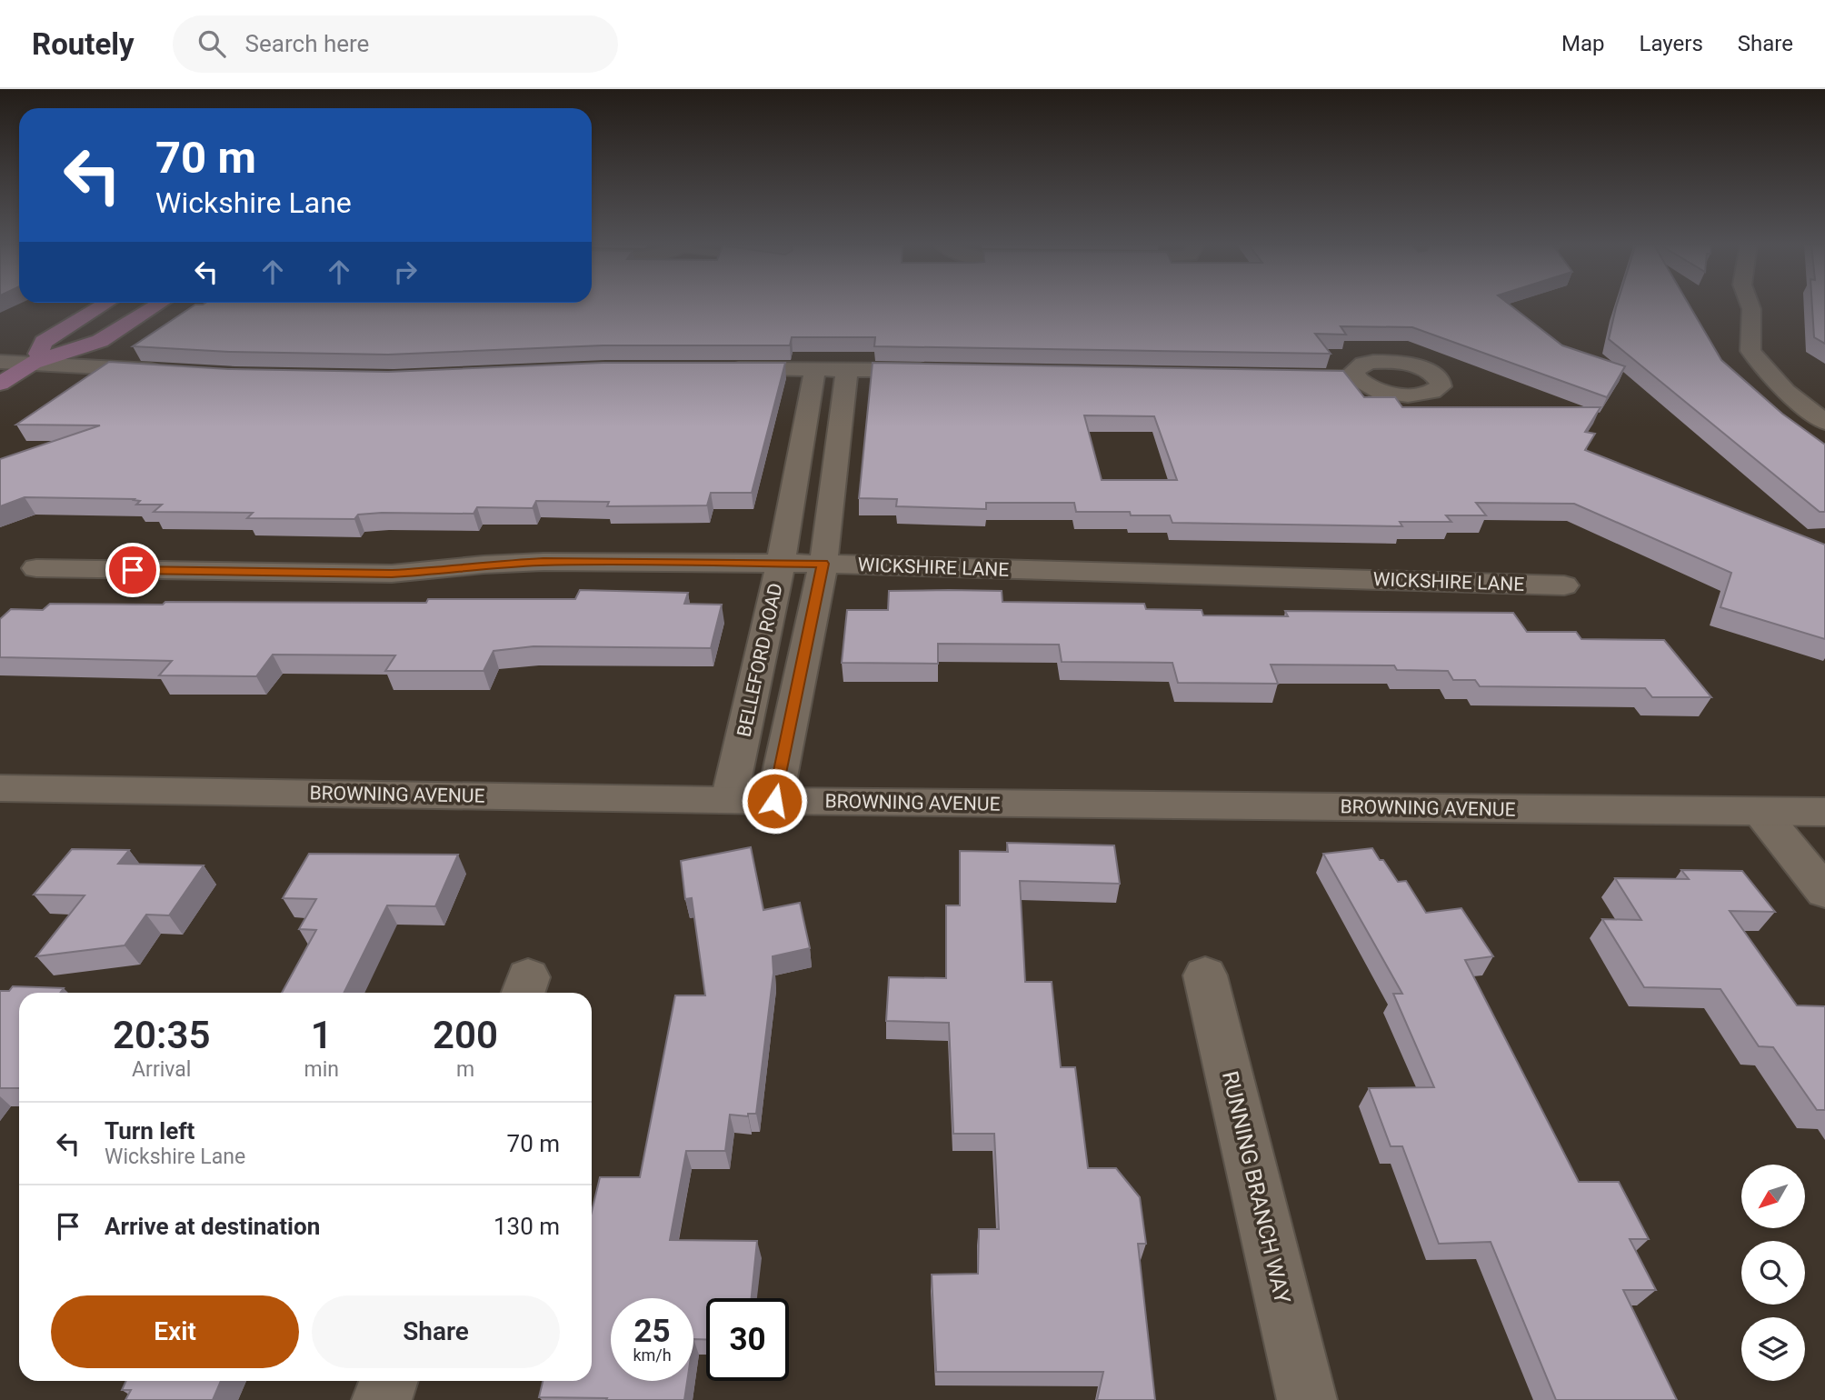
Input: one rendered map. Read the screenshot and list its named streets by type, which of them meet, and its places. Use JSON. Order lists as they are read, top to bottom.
{
  "streets": {
    "street": [
      "WICKSHIRE LANE",
      "BELLEFORD ROAD",
      "BROWNING AVENUE",
      "RUNNING BRANCH WAY"
    ]
  },
  "crossings": [
    ["WICKSHIRE LANE", "BELLEFORD ROAD"],
    ["BELLEFORD ROAD", "BROWNING AVENUE"]
  ],
  "north": "bottom left",
  "page": {
    "header": "Routely",
    "search": "Search here",
    "nav": ["Map", "Layers", "Share"],
    "turn": ["70 m", "Wickshire Lane"],
    "eta": [
      "20:35",
      "Arrival",
      "1",
      "min",
      "200",
      "m"
    ],
    "list": [
      {
        "name": "Turn left",
        "note": "Wickshire Lane",
        "value": "70 m"
      },
      {
        "name": "Arrive at destination",
        "value": "130 m"
      }
    ],
    "buttons": ["Exit", "Share"],
    "speed": "25 km/h",
    "limit": "30"
  }
}
